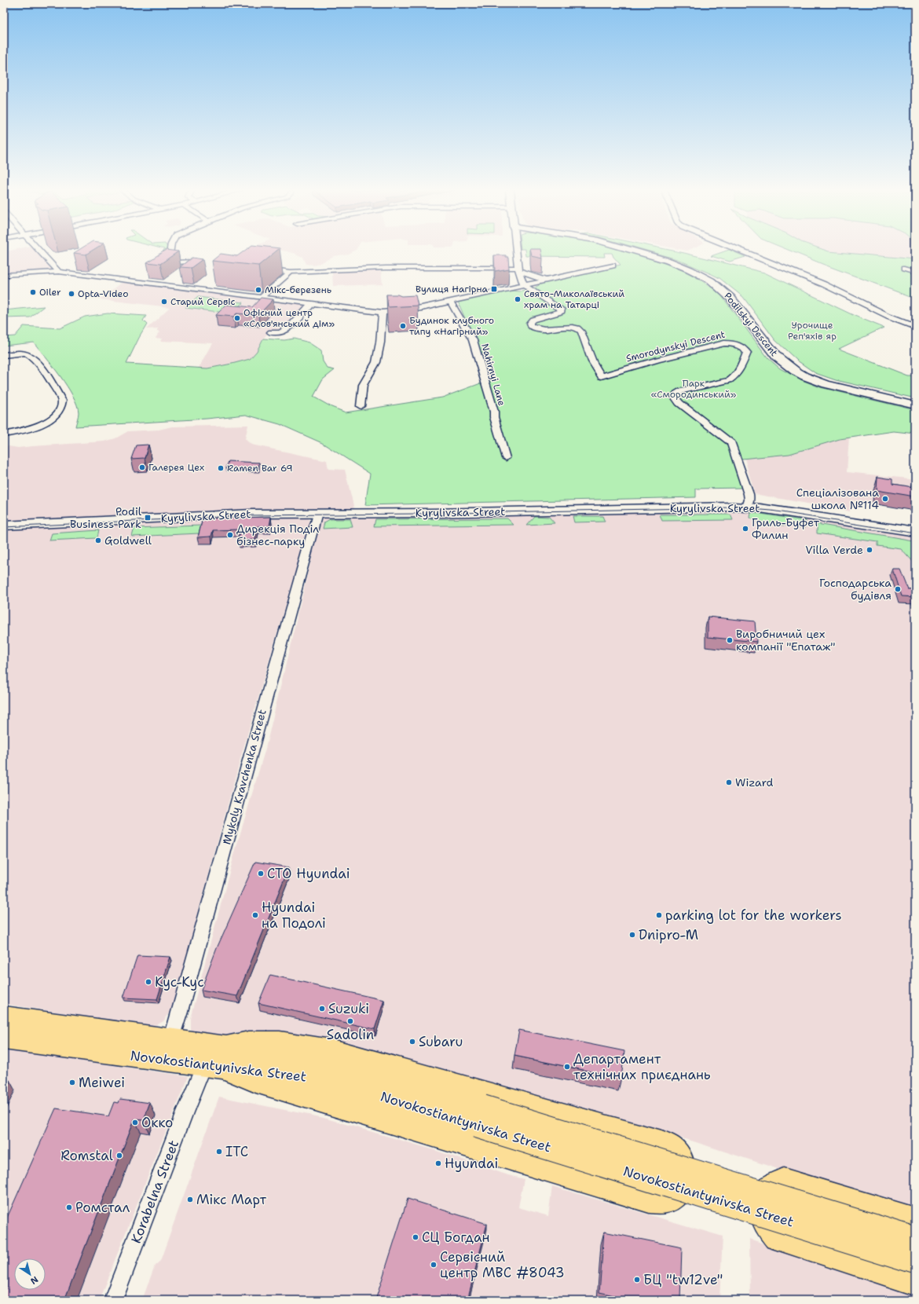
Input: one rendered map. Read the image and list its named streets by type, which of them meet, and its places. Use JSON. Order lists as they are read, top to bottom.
{
  "streets": {
    "main road": ["Novokostiantynivska Street"],
    "street": [
      "Podilskyi Descent",
      "Smorodynskyi Descent",
      "Nahirnyi Lane",
      "Kyrylivska Street",
      "Mykoly Kravchenka Street",
      "Korabelna Street"
    ]
  },
  "crossings": [
    ["Smorodynskyi Descent", "Kyrylivska Street"],
    ["Kyrylivska Street", "Mykoly Kravchenka Street"],
    ["Mykoly Kravchenka Street", "Novokostiantynivska Street"],
    ["Novokostiantynivska Street", "Korabelna Street"]
  ],
  "parks": ["Урочище Реп'яхів яр", "Парк «Смородинський»"],
  "places": {
    "transit": ["Вулиця Нагірна", "Podil Business Park"],
    "other": [
      "Мікс-березень",
      "Oiler",
      "Opta-Video",
      "Свято-Миколаївський храм на Татарці",
      "Старий Сервіс",
      "Офісний центр «Слов'янський дім»",
      "Будинок клубного типу «Нагірний»",
      "Галерея Цех",
      "Ramen Bar 69",
      "Спеціалізована школа №114",
      "Гриль-Буфет Филин",
      "Дирекція Поділ бізнес-парку",
      "Goldwell",
      "Villa Verde",
      "Господарська будівля",
      "Виробничий цех компанії \"Епатаж\"",
      "Wizard",
      "СТО Hyundai",
      "Hyundai на Подолі",
      "parking lot for the workers",
      "Dnipro-M",
      "Кус-Кус",
      "Suzuki",
      "Sadolin",
      "Subaru",
      "Департамент технічних приєднань",
      "Meiwei",
      "Окко",
      "ITC",
      "Romstal",
      "Hyundai",
      "Мікс Март",
      "Ромстал",
      "СЦ Богдан",
      "Сервісний центр МВС #8043",
      "БЦ \"tw12ve\""
    ]
  },
  "north": "bottom right"
}
